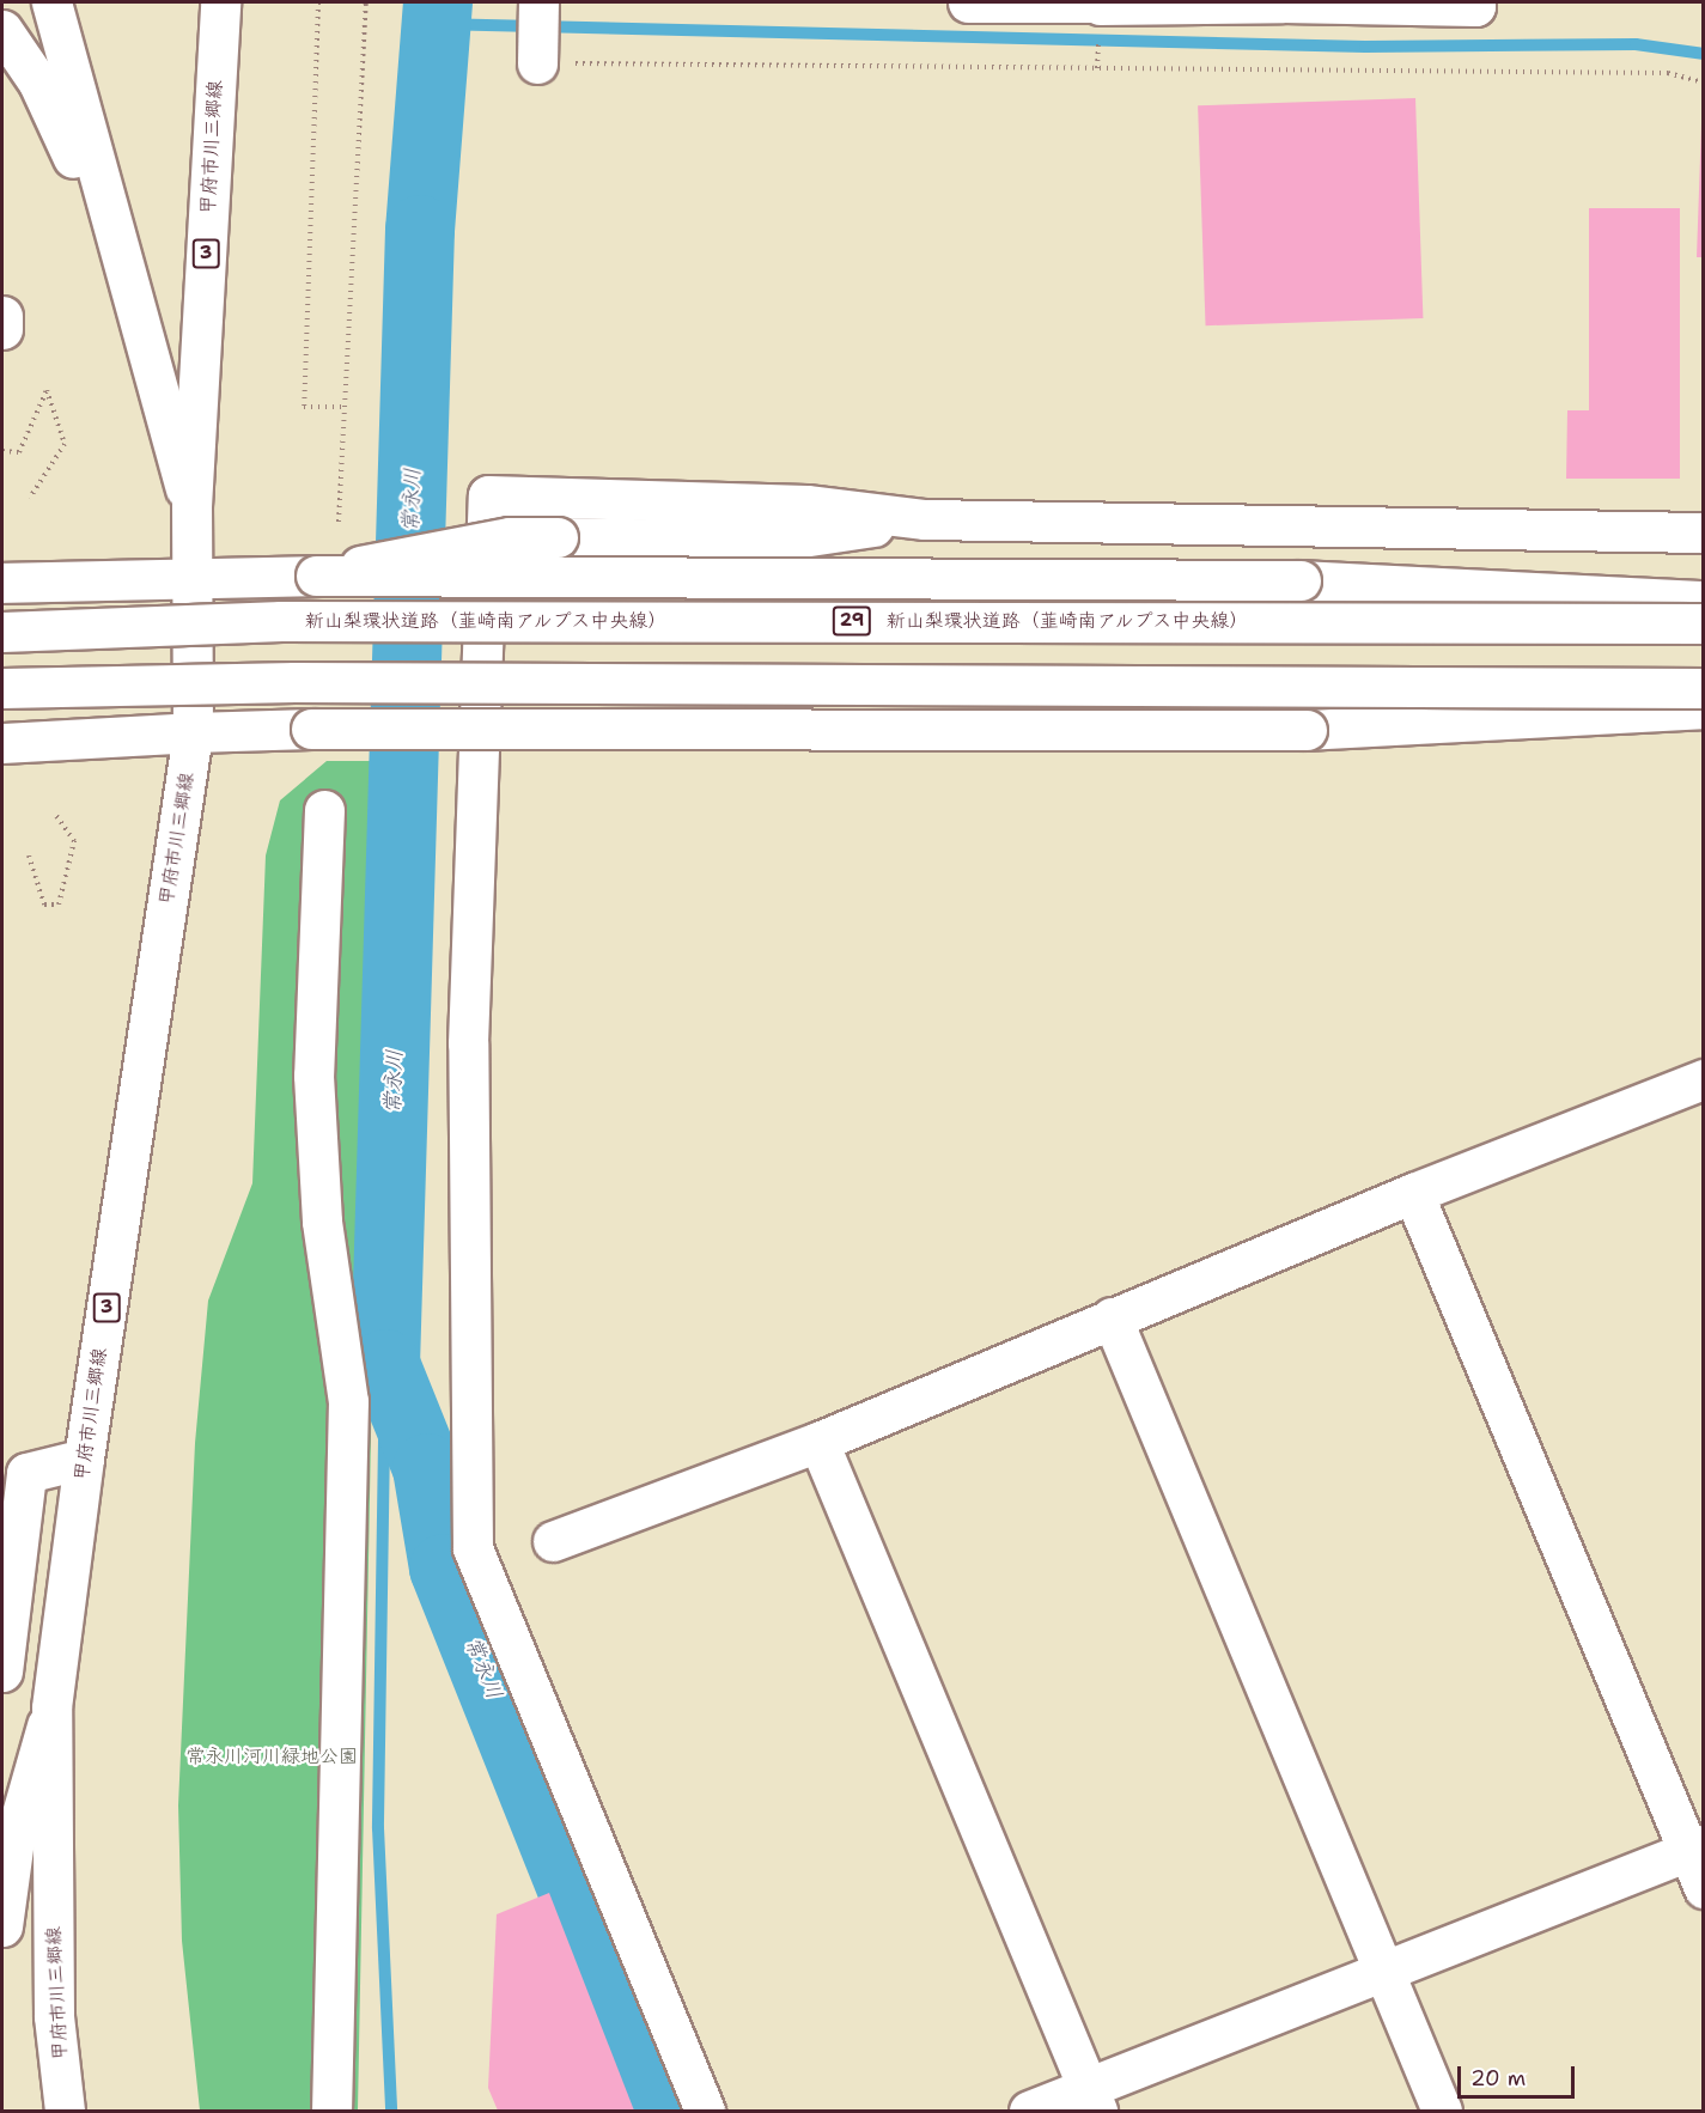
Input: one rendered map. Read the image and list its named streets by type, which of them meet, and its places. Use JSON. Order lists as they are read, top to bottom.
{
  "streets": {
    "main road": [
      "甲府市川三郷線",
      "3",
      "新山梨環状道路（韮崎南アルプス中央線）",
      "29"
    ]
  },
  "water": ["常永川"],
  "parks": ["常永川河川緑地公園"],
  "scale_bar": "20 m"
}
